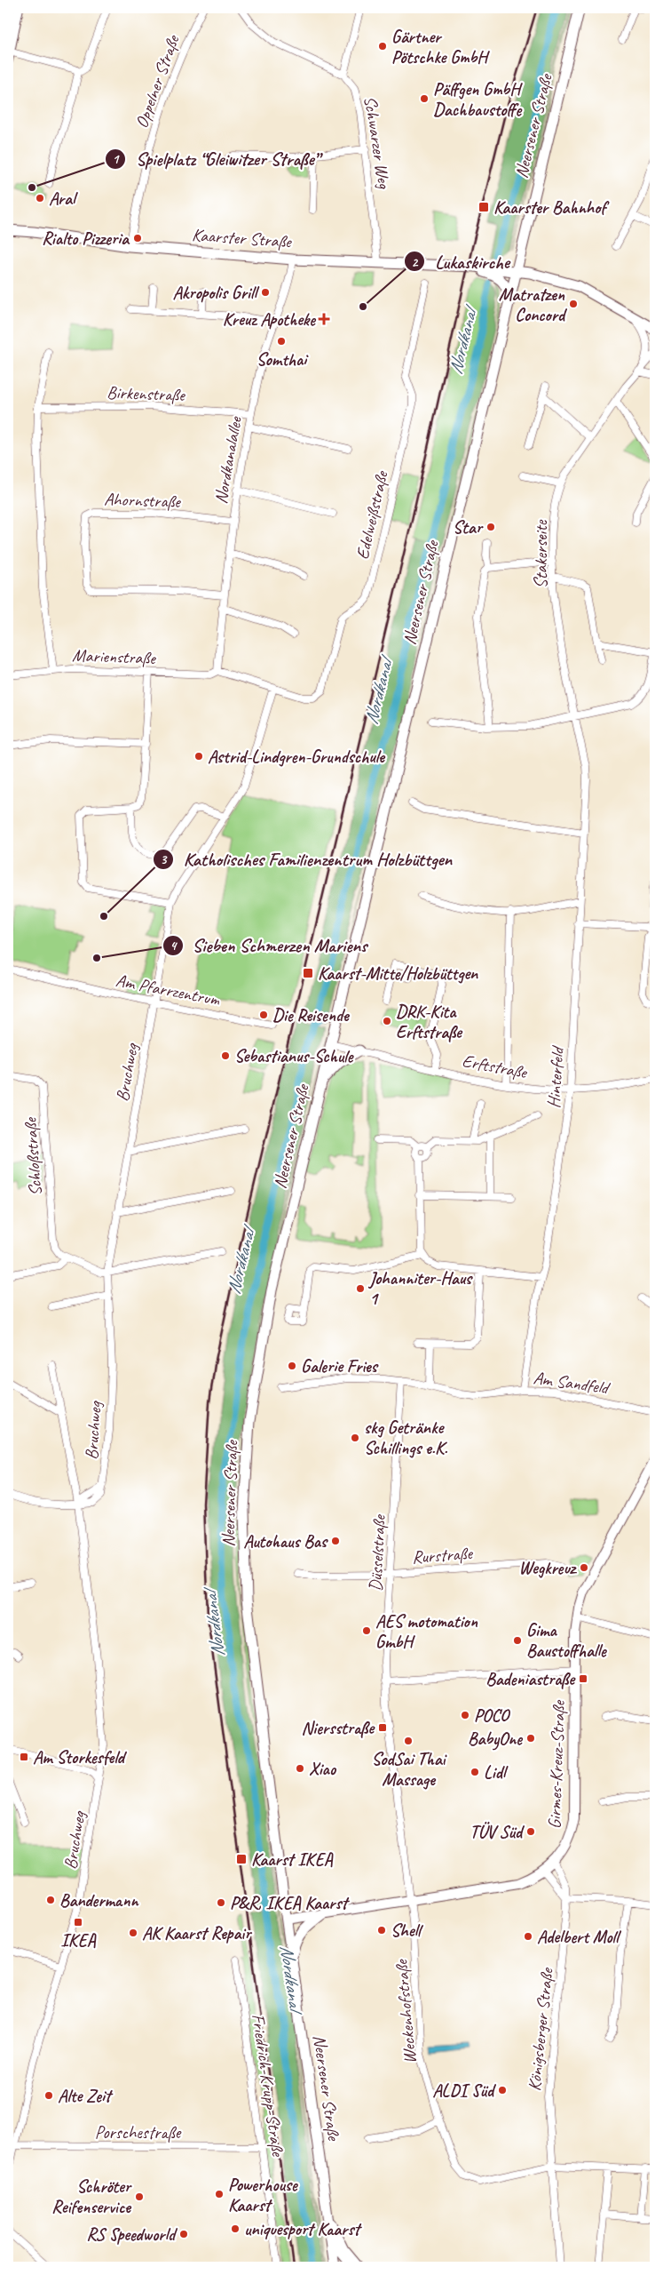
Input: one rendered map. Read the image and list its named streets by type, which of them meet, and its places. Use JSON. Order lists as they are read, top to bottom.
{
  "streets": {
    "main road": ["Neersener Straße", "Kaarster Straße"],
    "street": [
      "Oppelner Straße",
      "Schwarzer Weg",
      "Birkenstraße",
      "Nordkanalallee",
      "Ahornstraße",
      "Edelweißstraße",
      "Stakerseite",
      "Marienstraße",
      "Am Pfarrzentrum",
      "Erftstraße",
      "Bruchweg",
      "Hinterfeld",
      "Schloßstraße",
      "Am Sandfeld",
      "Düsselstraße",
      "Rurstraße",
      "Girmes-Kreuz-Straße",
      "Weckenhofstraße",
      "Königsberger Straße",
      "Friedrich-Krupp-Straße",
      "Porschestraße"
    ]
  },
  "crossings": [
    ["Oppelner Straße", "Kaarster Straße"],
    ["Neersener Straße", "Kaarster Straße"],
    ["Neersener Straße", "Erftstraße"],
    ["Neersener Straße", "Girmes-Kreuz-Straße"],
    ["Schwarzer Weg", "Kaarster Straße"],
    ["Kaarster Straße", "Nordkanalallee"],
    ["Kaarster Straße", "Stakerseite"],
    ["Birkenstraße", "Nordkanalallee"],
    ["Nordkanalallee", "Ahornstraße"],
    ["Nordkanalallee", "Marienstraße"],
    ["Edelweißstraße", "Bruchweg"],
    ["Stakerseite", "Hinterfeld"],
    ["Am Pfarrzentrum", "Bruchweg"],
    ["Erftstraße", "Hinterfeld"],
    ["Bruchweg", "Schloßstraße"],
    ["Bruchweg", "Porschestraße"],
    ["Hinterfeld", "Am Sandfeld"],
    ["Am Sandfeld", "Düsselstraße"],
    ["Düsselstraße", "Rurstraße"],
    ["Düsselstraße", "Girmes-Kreuz-Straße"],
    ["Düsselstraße", "Weckenhofstraße"],
    ["Girmes-Kreuz-Straße", "Weckenhofstraße"],
    ["Girmes-Kreuz-Straße", "Königsberger Straße"],
    ["Weckenhofstraße", "Königsberger Straße"],
    ["Friedrich-Krupp-Straße", "Porschestraße"]
  ],
  "water": ["Nordkanal"],
  "places": {
    "other": [
      "Gärtner Pötschke GmbH",
      "Päffgen GmbH Dachbaustoffe",
      "Spielplatz “Gleiwitzer Straße”",
      "Aral",
      "Rialto Pizzeria",
      "Akropolis Grill",
      "Matratzen Concord",
      "Lukaskirche",
      "Somthai",
      "Star",
      "Astrid-Lindgren-Grundschule",
      "Katholisches Familienzentrum Holzbüttgen",
      "Sieben Schmerzen Mariens",
      "Die Reisende",
      "DRK-Kita Erftstraße",
      "Sebastianus-Schule",
      "Johanniter-Haus 1",
      "Galerie Fries",
      "skg Getränke Schillings e.K.",
      "Autohaus Bas",
      "Wegkreuz",
      "AES motomation GmbH",
      "Gima Baustoffhalle",
      "POCO",
      "BabyOne",
      "SodSai Thai Massage",
      "Xiao",
      "Lidl",
      "TÜV Süd",
      "Bandermann",
      "P&R, IKEA Kaarst",
      "Shell",
      "AK Kaarst Repair",
      "Adelbert Moll",
      "ALDI Süd",
      "Alte Zeit",
      "Powerhouse Kaarst",
      "Schröter Reifenservice",
      "uniquesport Kaarst",
      "RS Speedworld"
    ],
    "transit": [
      "Kaarster Bahnhof",
      "Kaarst-Mitte/Holzbüttgen",
      "Badeniastraße",
      "Niersstraße",
      "Am Storkesfeld",
      "Kaarst IKEA",
      "IKEA"
    ],
    "health": ["Kreuz Apotheke"]
  }
}
